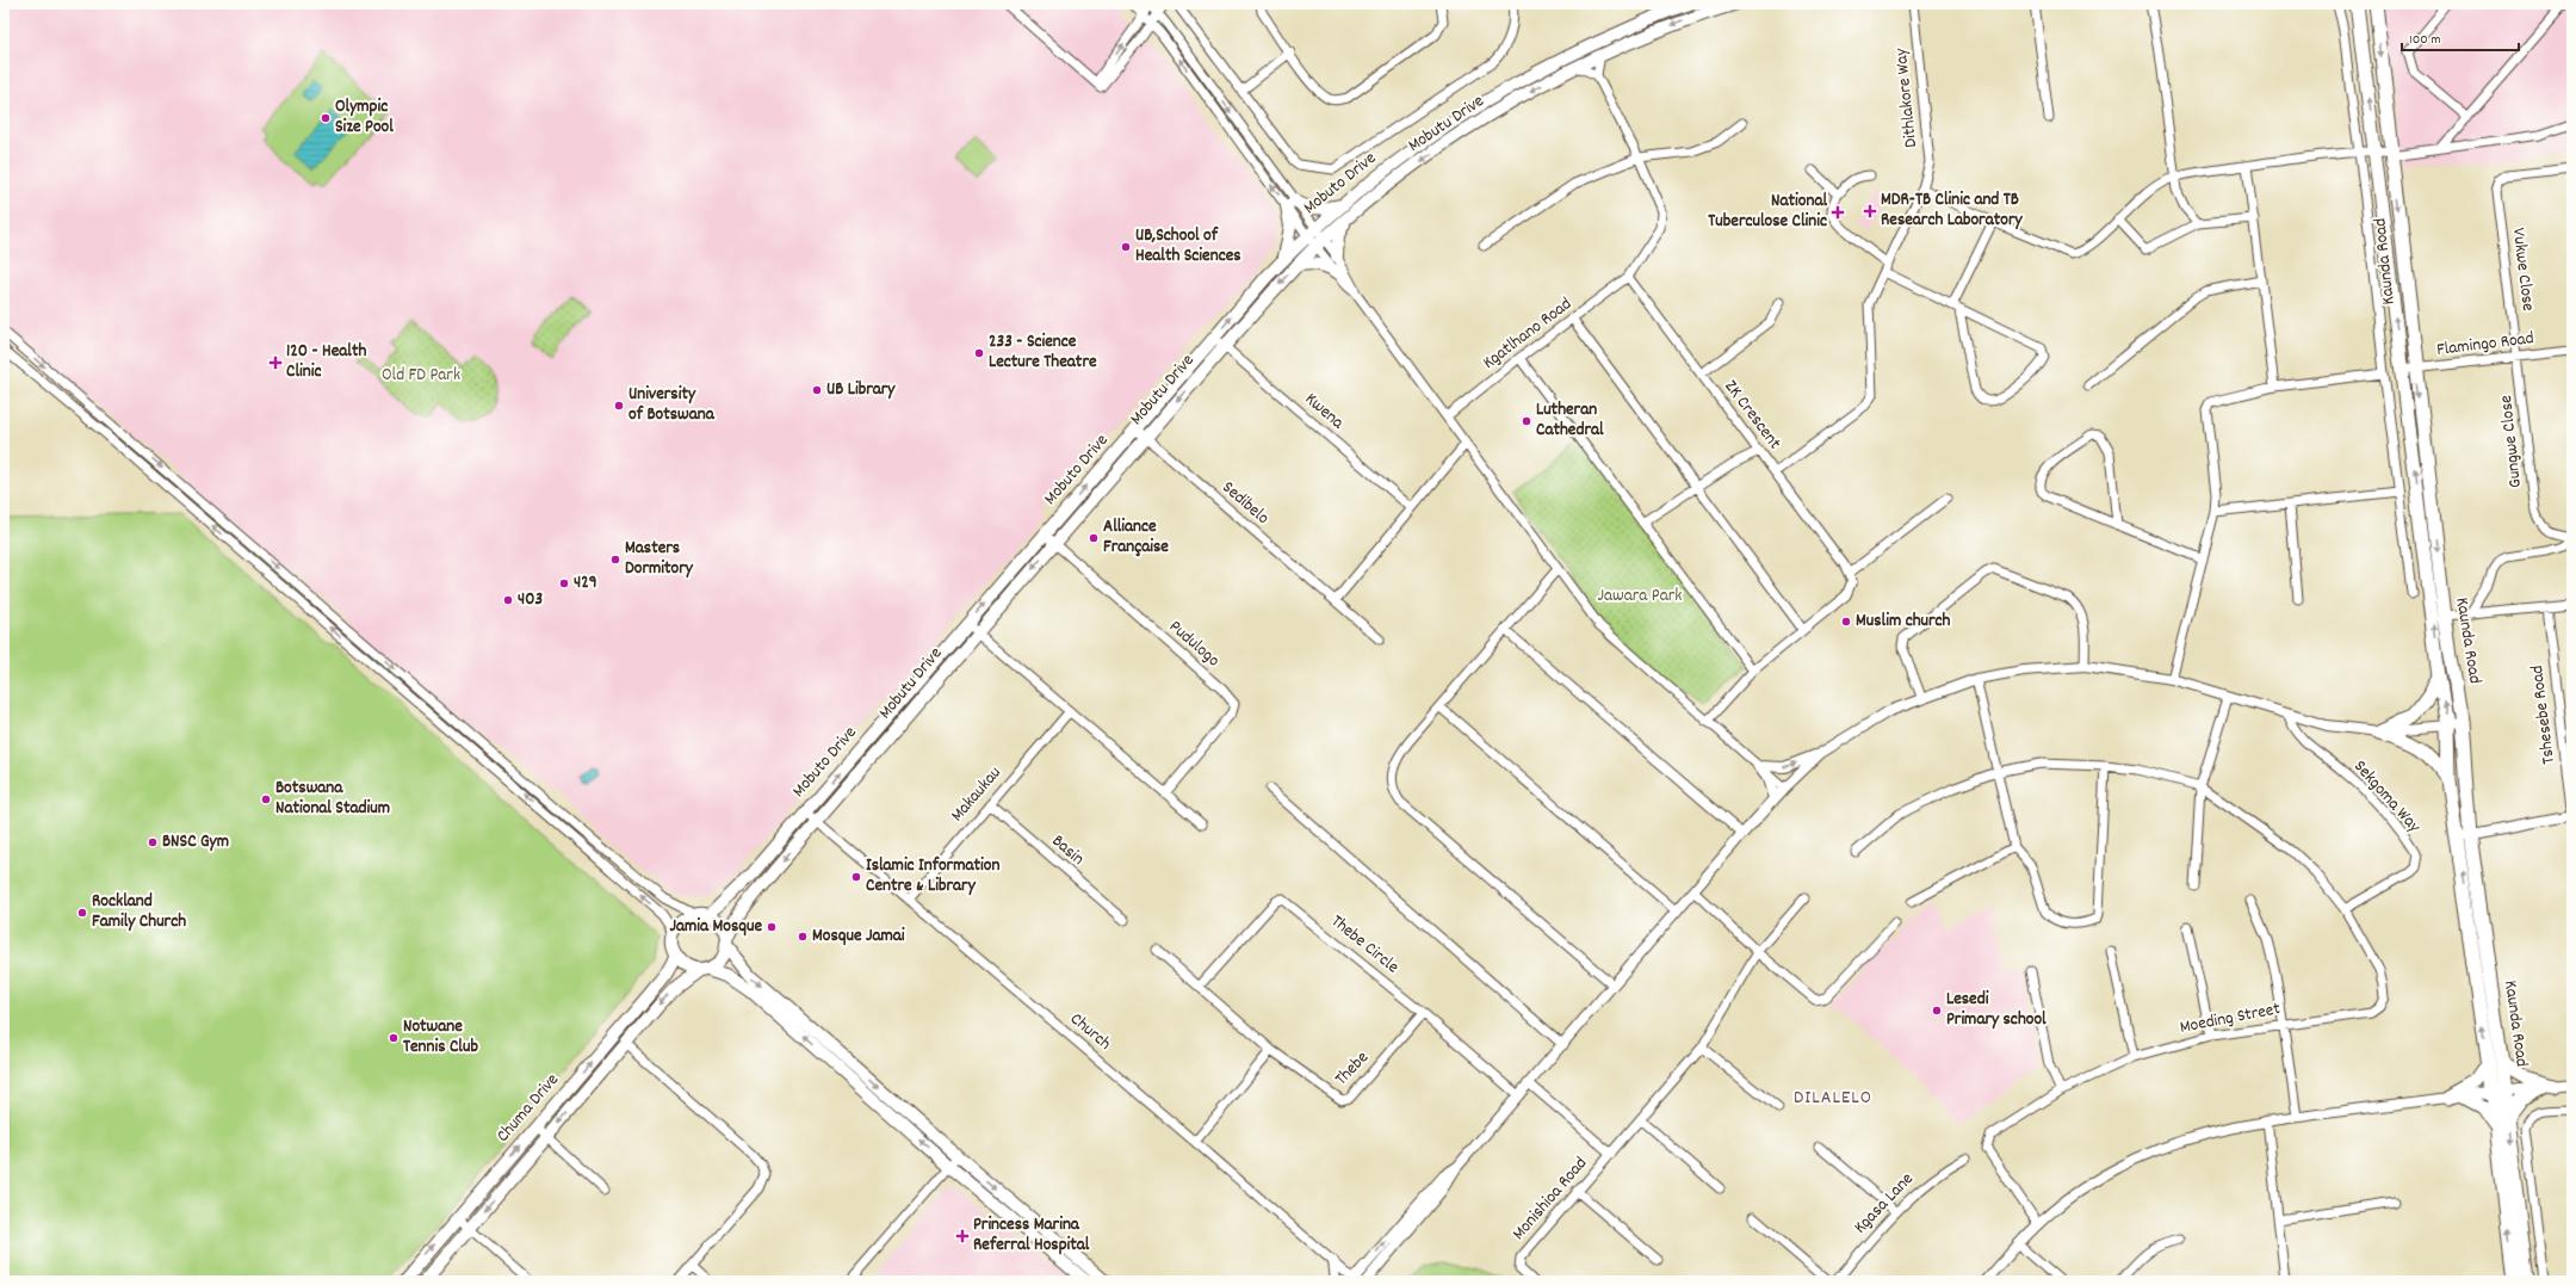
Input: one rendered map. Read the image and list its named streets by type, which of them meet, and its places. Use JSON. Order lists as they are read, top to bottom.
{
  "streets": {
    "main road": [
      "Mobutu Drive",
      "Mobuto Drive",
      "Kaunda Road",
      "Chuma Drive"
    ],
    "street": [
      "Dithlakore Way",
      "Vukwe Close",
      "Kgatlhano Road",
      "Flamingo Road",
      "Kwena",
      "ZK Crescent",
      "Gungwe Close",
      "Sedibelo",
      "Pudulogo",
      "Tshesebe Road",
      "Makaukau",
      "Sekgoma Way",
      "Basin",
      "Thebe Circle",
      "Moeding Street",
      "Church",
      "Thebe",
      "Monishioa Road",
      "Kgasa Lane"
    ]
  },
  "crossings": [
    ["Dithlakore Way", "ZK Crescent"],
    ["Mobutu Drive", "Mobuto Drive"],
    ["Mobutu Drive", "Kwena"],
    ["Mobutu Drive", "Sedibelo"],
    ["Mobutu Drive", "Pudulogo"],
    ["Mobutu Drive", "Church"],
    ["Mobutu Drive", "Chuma Drive"],
    ["Mobuto Drive", "Kwena"],
    ["Mobuto Drive", "Sedibelo"],
    ["Mobuto Drive", "Pudulogo"],
    ["Mobuto Drive", "Church"],
    ["Mobuto Drive", "Chuma Drive"],
    ["Kaunda Road", "Flamingo Road"],
    ["Vukwe Close", "Flamingo Road"],
    ["Vukwe Close", "Gungwe Close"],
    ["Kgatlhano Road", "ZK Crescent"],
    ["Flamingo Road", "Gungwe Close"],
    ["Makaukau", "Basin"],
    ["Makaukau", "Church"],
    ["Sekgoma Way", "Moeding Street"],
    ["Thebe Circle", "Thebe"]
  ],
  "one_way": ["Mobutu Drive", "Mobuto Drive"],
  "districts": ["DILALELO"],
  "parks": ["Old FD Park", "Jawara Park"],
  "places": {
    "other": [
      "Olympic Size Pool",
      "UB,School of Health Sciences",
      "233 - Science Lecture Theatre",
      "UB Library",
      "University of Botswana",
      "Lutheran Cathedral",
      "Alliance Française",
      "Masters Dormitory",
      "429",
      "403",
      "Muslim church",
      "Botswana National Stadium",
      "BNSC Gym",
      "Islamic Information Centre & Library",
      "Rockland Family Church",
      "Jamia Mosque",
      "Mosque Jamai",
      "Lesedi Primary school",
      "Notwane Tennis Club"
    ],
    "health": [
      "MDR-TB Clinic and TB Research Laboratory",
      "National Tuberculose Clinic",
      "120 - Health Clinic",
      "Princess Marina Referral Hospital"
    ]
  },
  "scale_bar": "100 m"
}
